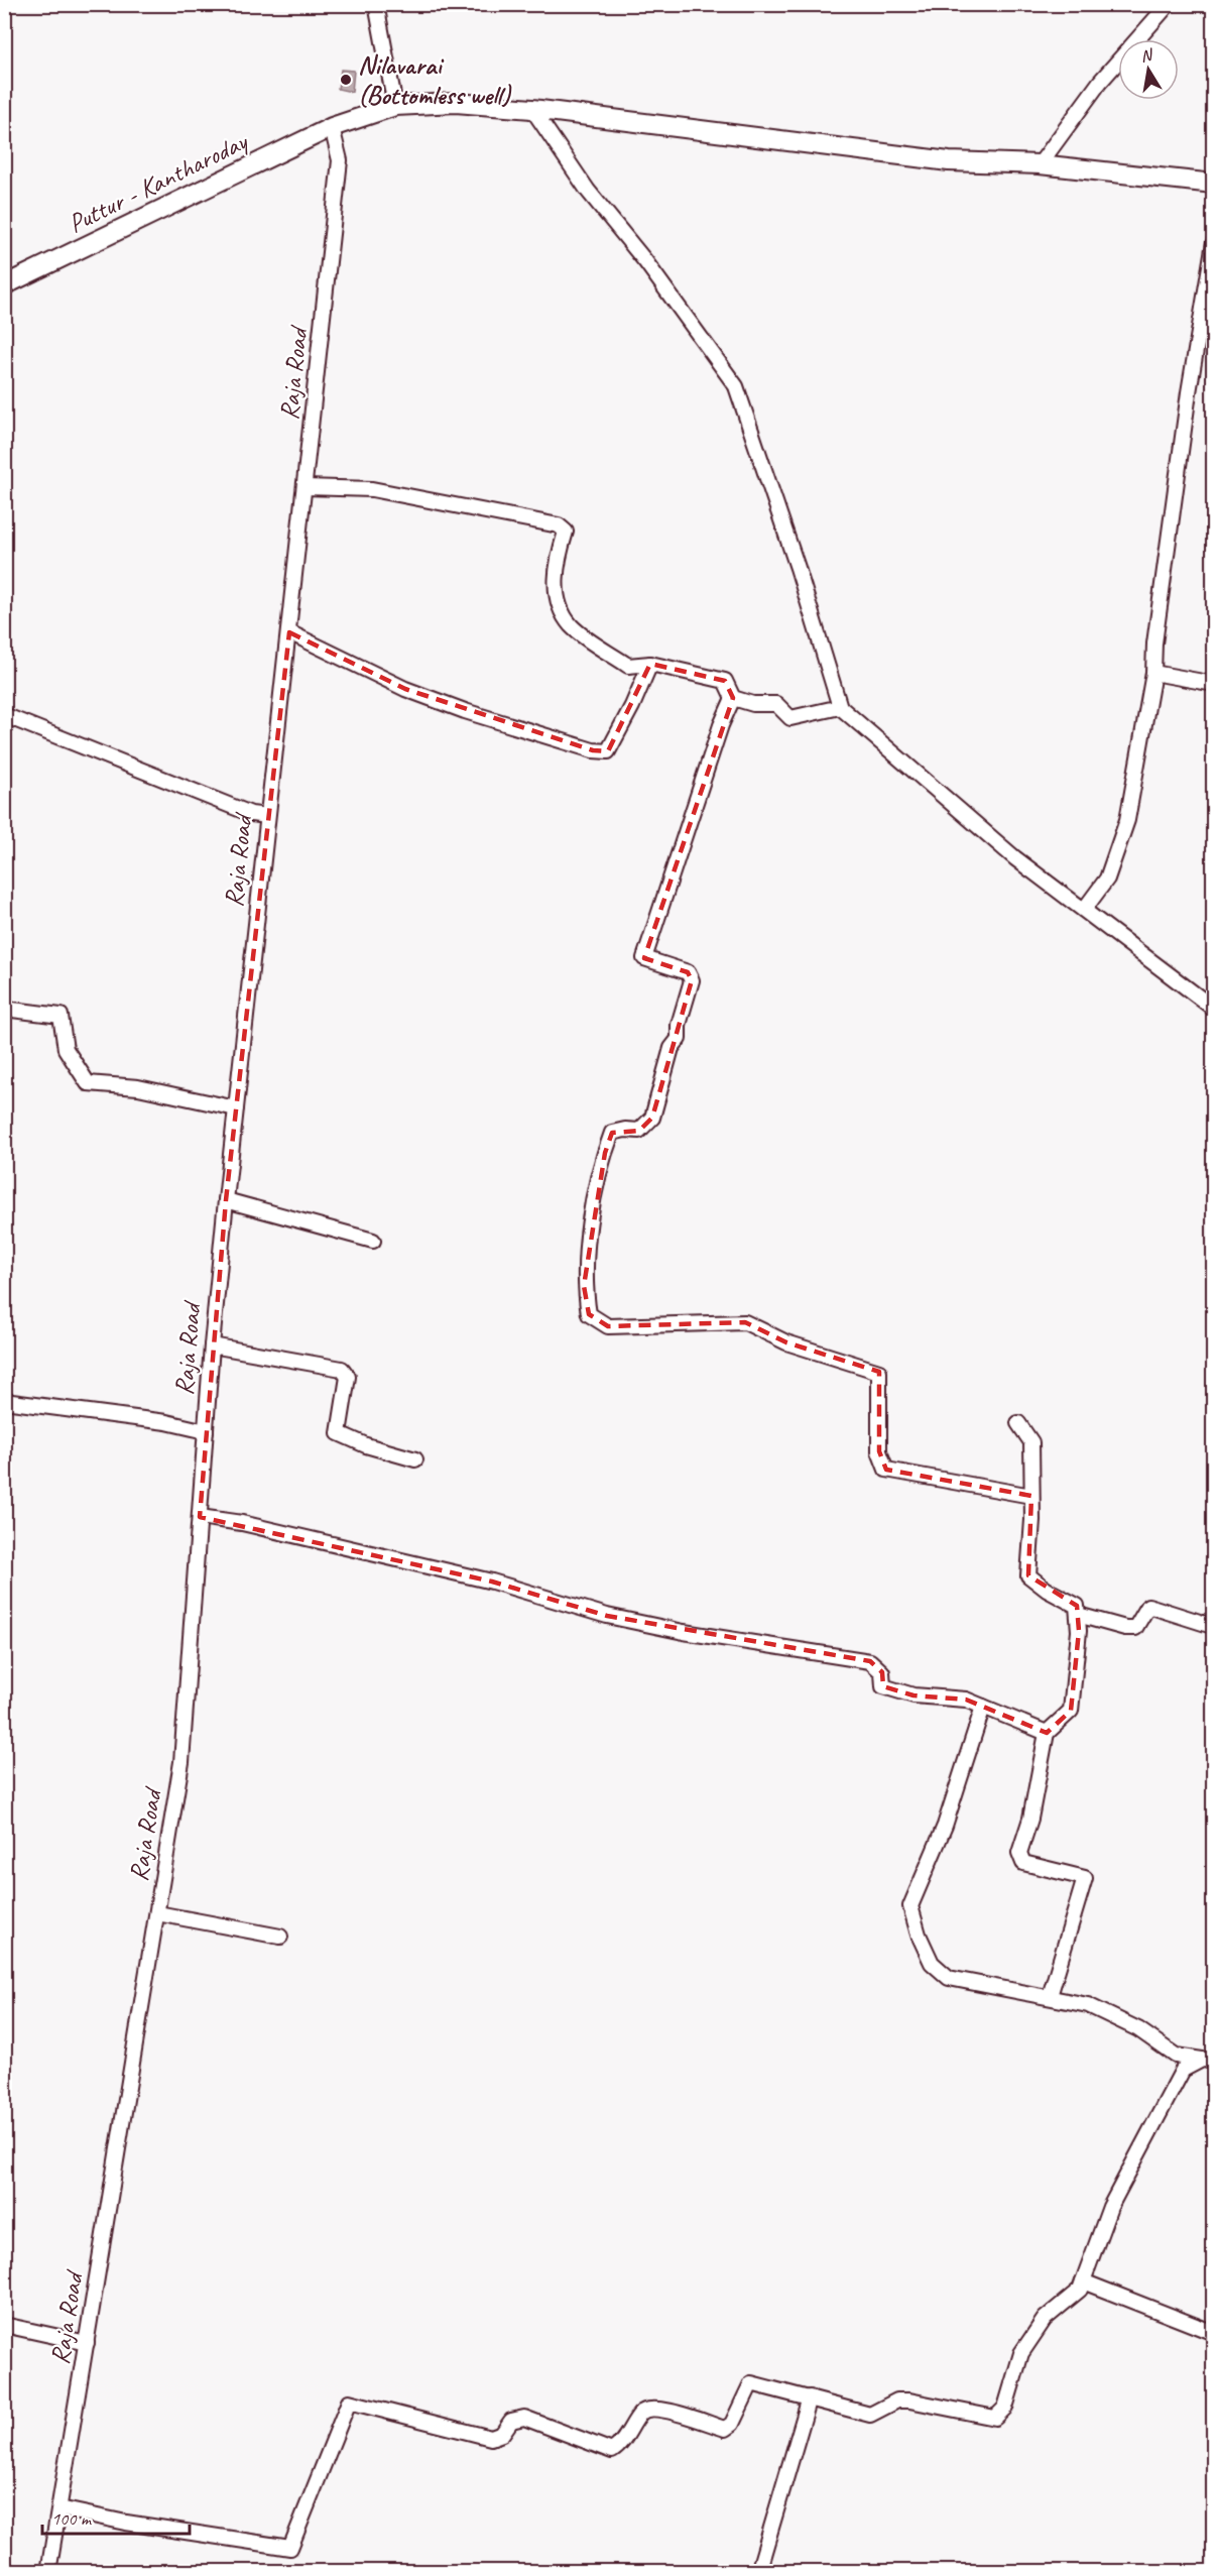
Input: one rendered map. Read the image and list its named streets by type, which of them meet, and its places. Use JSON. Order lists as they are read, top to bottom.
{
  "streets": {
    "main road": ["Puttur - Kantharoday"],
    "street": ["Raja Road"]
  },
  "crossings": [
    ["Puttur - Kantharoday", "Raja Road"]
  ],
  "places": ["Nilavarai (Bottomless well)"],
  "scale_bar": "100 m",
  "north": "top"
}
